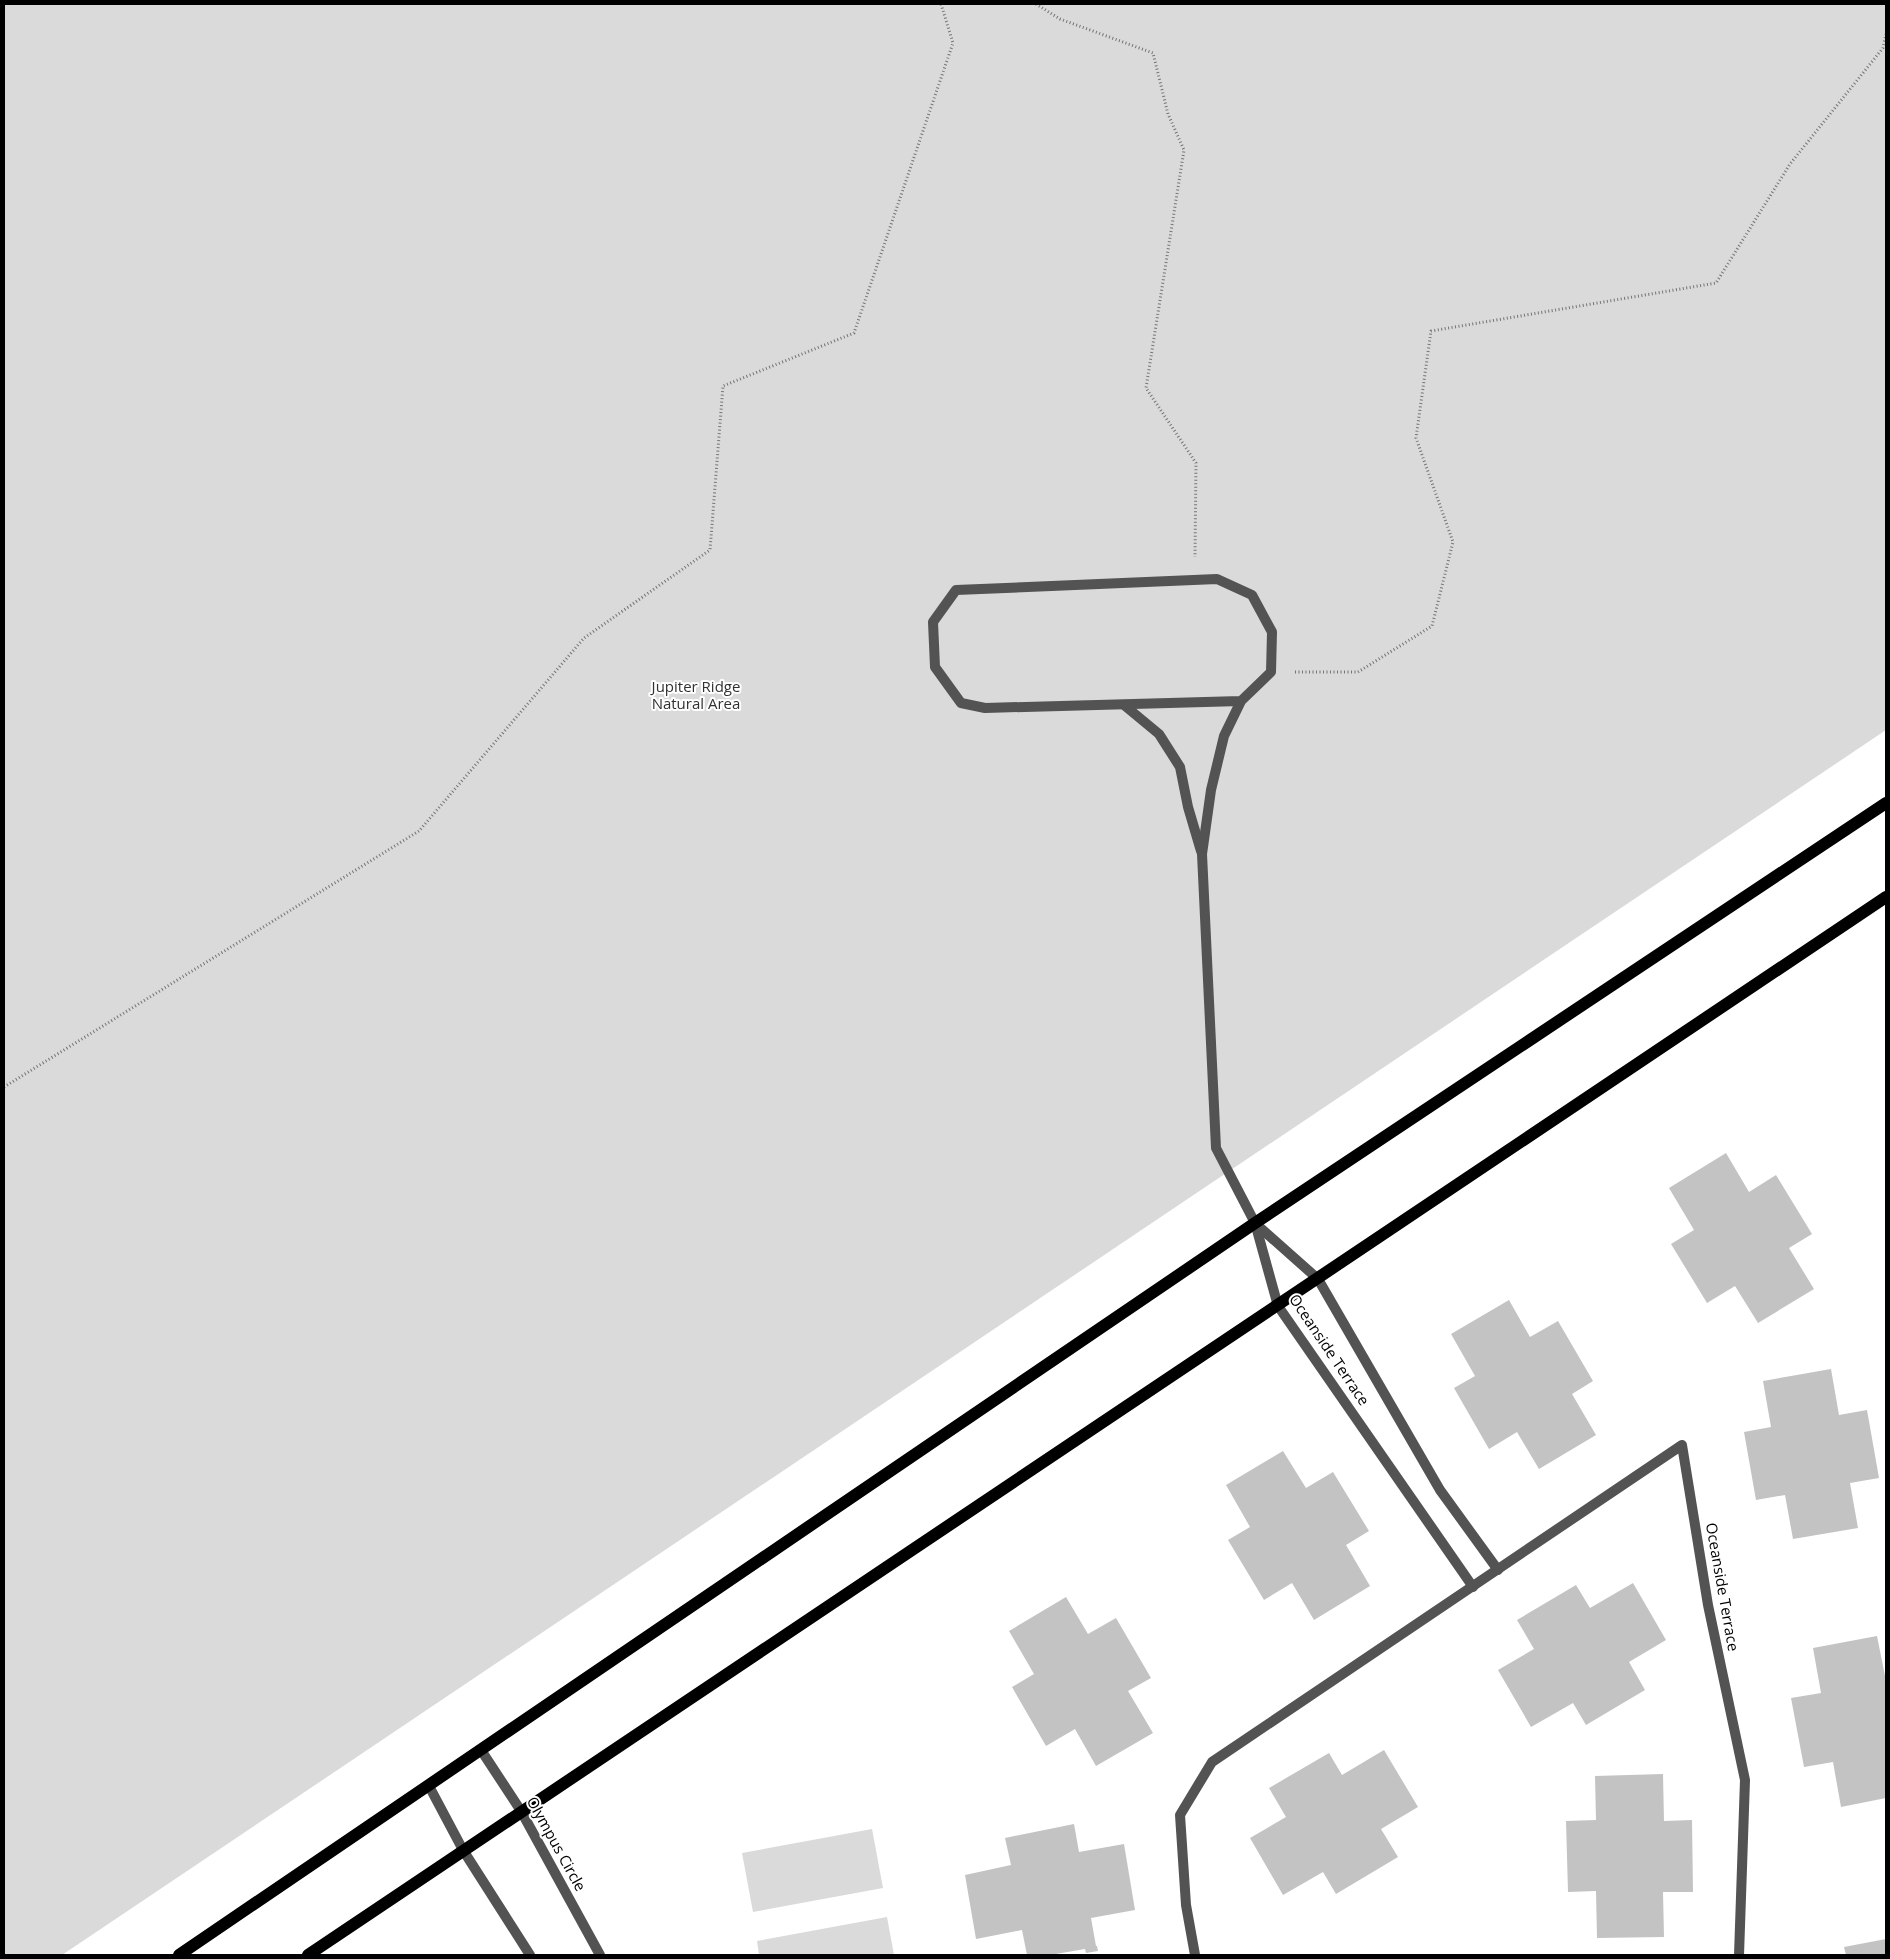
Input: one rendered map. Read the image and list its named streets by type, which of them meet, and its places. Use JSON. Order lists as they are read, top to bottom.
{
  "streets": {
    "street": ["Oceanside Terrace", "Olympus Circle"]
  },
  "parks": ["Jupiter Ridge Natural Area"]
}
